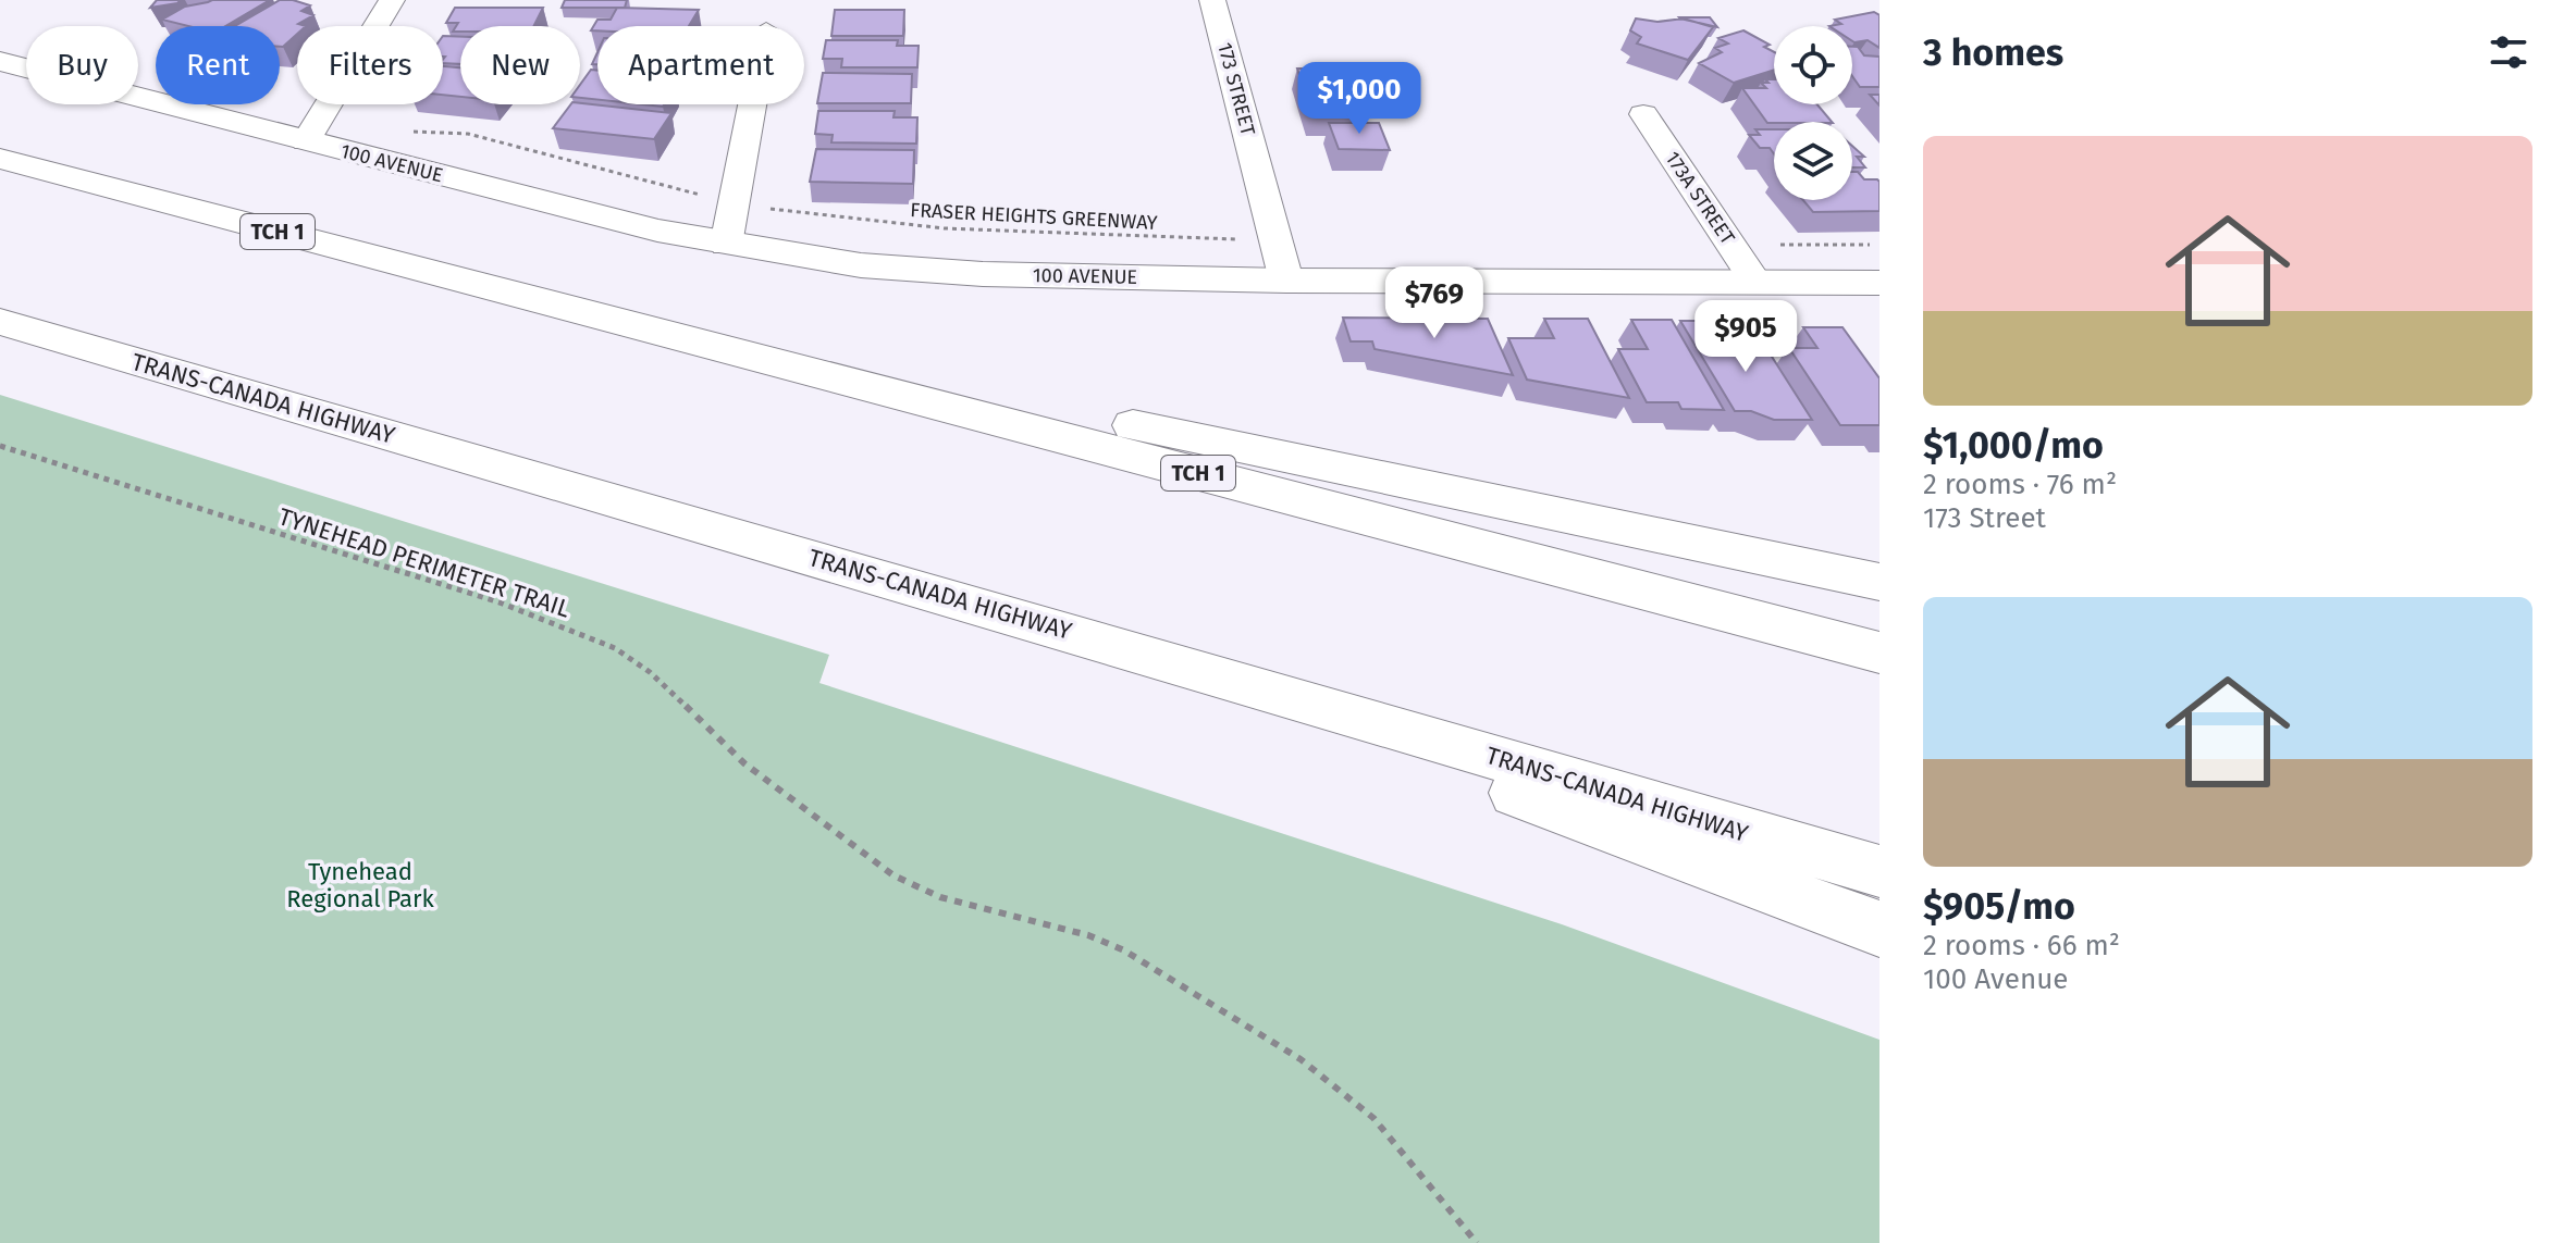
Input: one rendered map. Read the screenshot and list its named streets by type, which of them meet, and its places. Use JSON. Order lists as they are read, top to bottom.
{
  "streets": {
    "main road": ["100 AVENUE", "TCH 1", "TRANS-CANADA HIGHWAY"],
    "street": ["173 STREET", "173A STREET"],
    "path": ["FRASER HEIGHTS GREENWAY", "TYNEHEAD PERIMETER TRAIL"]
  },
  "crossings": [
    ["173 STREET", "100 AVENUE"],
    ["173 STREET", "FRASER HEIGHTS GREENWAY"],
    ["100 AVENUE", "173A STREET"],
    ["100 AVENUE", "FRASER HEIGHTS GREENWAY"]
  ],
  "parks": ["Tynehead Regional Park"],
  "page": {
    "heading": "3 homes",
    "chip": [
      "Buy",
      "Rent",
      "Filters",
      "New",
      "Apartment"
    ],
    "price": ["$1,000", "$769", "$905"],
    "list": [
      {
        "name": "$1,000/mo",
        "note": "2 rooms · 76 m² · 173 Street"
      },
      {
        "name": "$905/mo",
        "note": "2 rooms · 66 m² · 100 Avenue"
      }
    ]
  }
}
